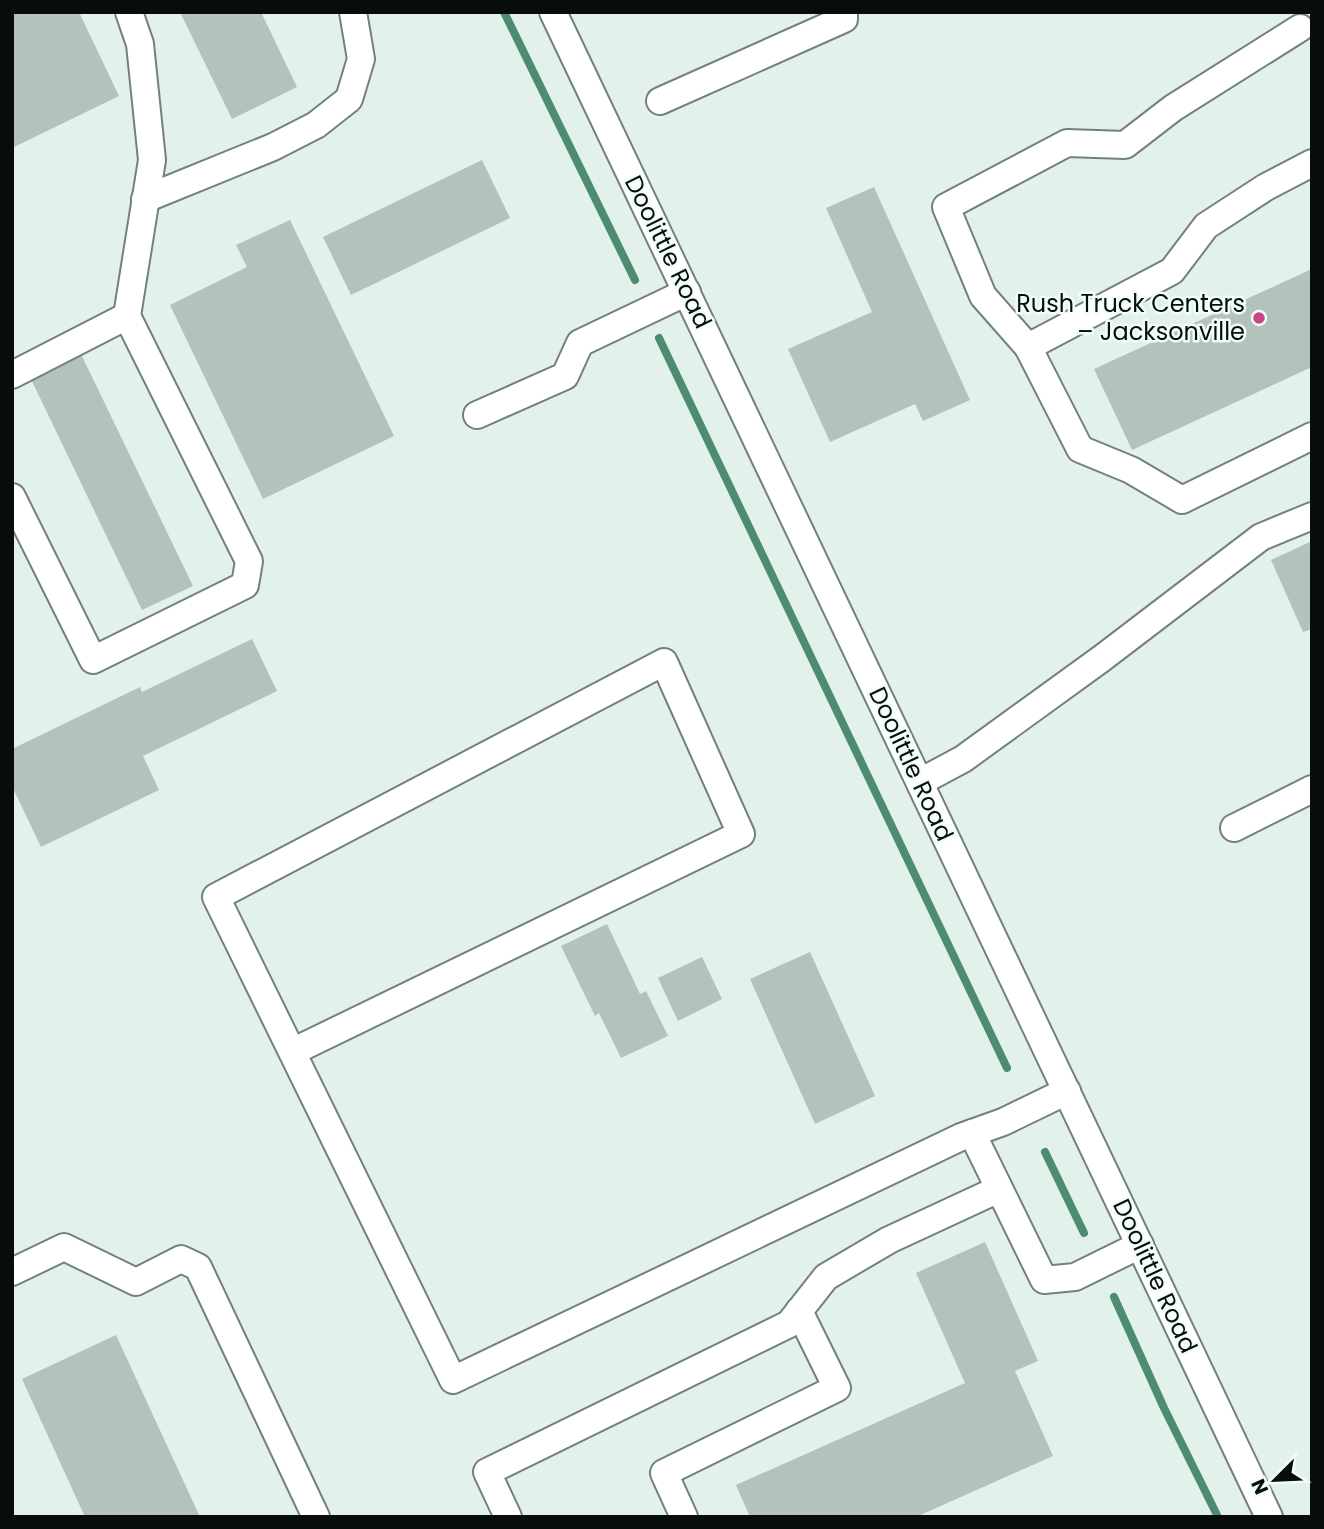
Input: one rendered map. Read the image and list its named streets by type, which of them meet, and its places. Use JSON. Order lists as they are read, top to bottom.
{
  "streets": {
    "street": ["Doolittle Road"]
  },
  "places": ["Rush Truck Centers – Jacksonville"],
  "north": "bottom left"
}
